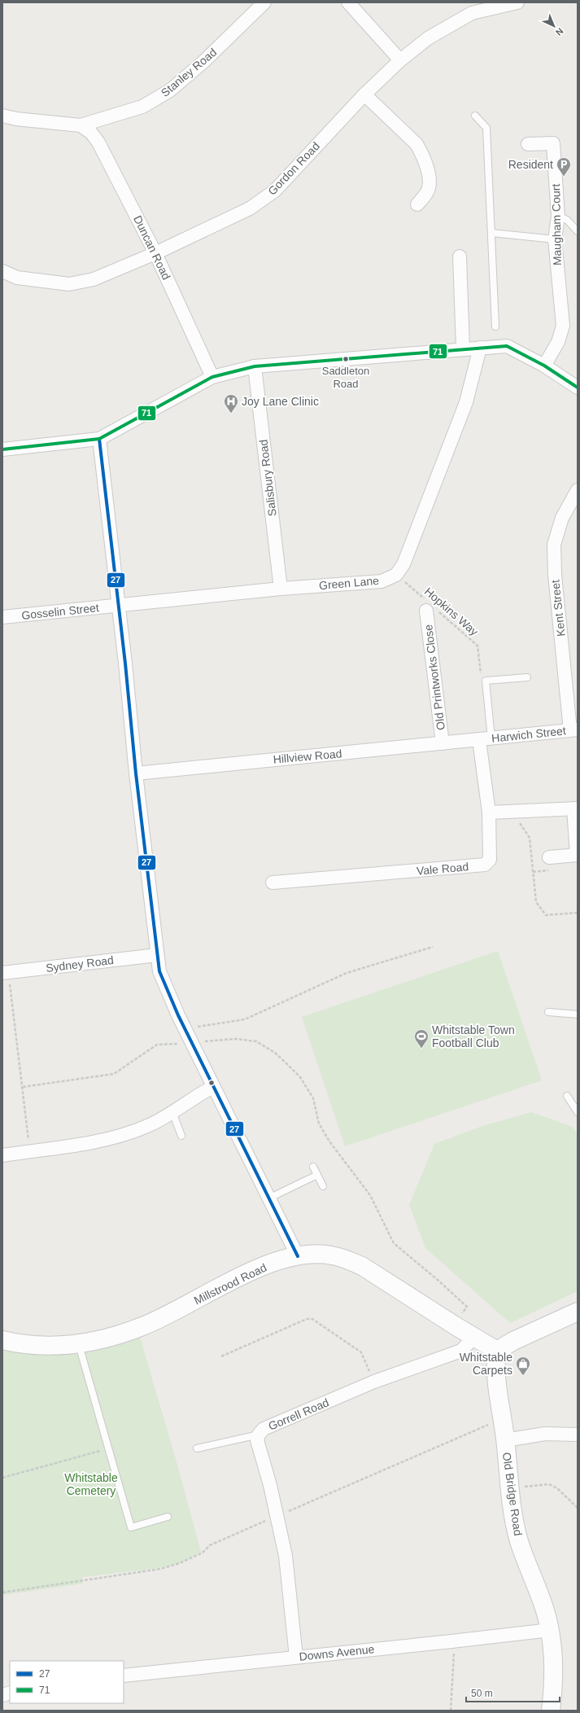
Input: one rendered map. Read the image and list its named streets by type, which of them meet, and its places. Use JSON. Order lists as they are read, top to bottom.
{
  "streets": {
    "street": [
      "Stanley Road",
      "Gordon Road",
      "Maugham Court",
      "Duncan Road",
      "Salisbury Road",
      "Green Lane",
      "Kent Street",
      "Gosselin Street",
      "Old Printworks Close",
      "Harwich Street",
      "Hillview Road",
      "Vale Road",
      "Sydney Road",
      "Millstrood Road",
      "Gorrell Road",
      "Old Bridge Road",
      "Downs Avenue"
    ],
    "path": ["Hopkins Way"]
  },
  "crossings": [
    ["Stanley Road", "Duncan Road"],
    ["Gordon Road", "Duncan Road"],
    ["Salisbury Road", "Green Lane"],
    ["Green Lane", "Gosselin Street"],
    ["Green Lane", "Hopkins Way"],
    ["Kent Street", "Harwich Street"],
    ["Hopkins Way", "Old Printworks Close"],
    ["Old Printworks Close", "Hillview Road"],
    ["Harwich Street", "Hillview Road"],
    ["Harwich Street", "Vale Road"],
    ["Hillview Road", "Vale Road"],
    ["Millstrood Road", "Gorrell Road"],
    ["Millstrood Road", "Old Bridge Road"],
    ["Gorrell Road", "Downs Avenue"],
    ["Old Bridge Road", "Downs Avenue"]
  ],
  "parks": ["Whitstable Cemetery"],
  "places": {
    "parking": ["Resident"],
    "other": ["Saddleton Road"],
    "hospital": ["Joy Lane Clinic"],
    "sports": ["Whitstable Town Football Club"],
    "shop": ["Whitstable Carpets"]
  },
  "lines": ["transit line 71", "transit line 27"],
  "legend": ["27", "71"],
  "scale_bar": "50 m",
  "north": "bottom right"
}
